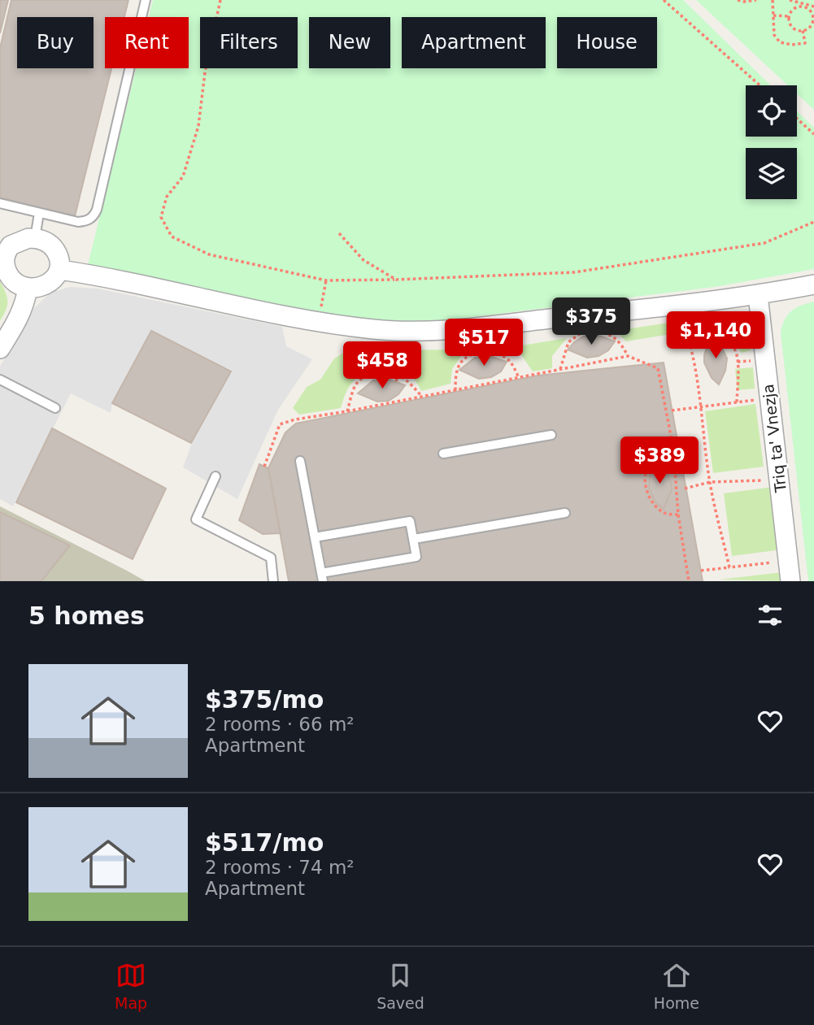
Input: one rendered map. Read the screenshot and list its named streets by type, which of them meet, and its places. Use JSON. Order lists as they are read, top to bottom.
{
  "streets": {
    "street": ["Triq ta' Vnezja"]
  },
  "page": {
    "chip": [
      "Buy",
      "Rent",
      "Filters",
      "New",
      "Apartment",
      "House"
    ],
    "price": [
      "$375",
      "$1,140",
      "$517",
      "$458",
      "$389"
    ],
    "heading": "5 homes",
    "list": [
      {
        "name": "$375/mo",
        "note": "2 rooms · 66 m² · Apartment"
      },
      {
        "name": "$517/mo",
        "note": "2 rooms · 74 m² · Apartment"
      }
    ],
    "tabs": ["Map", "Saved", "Home"]
  }
}
